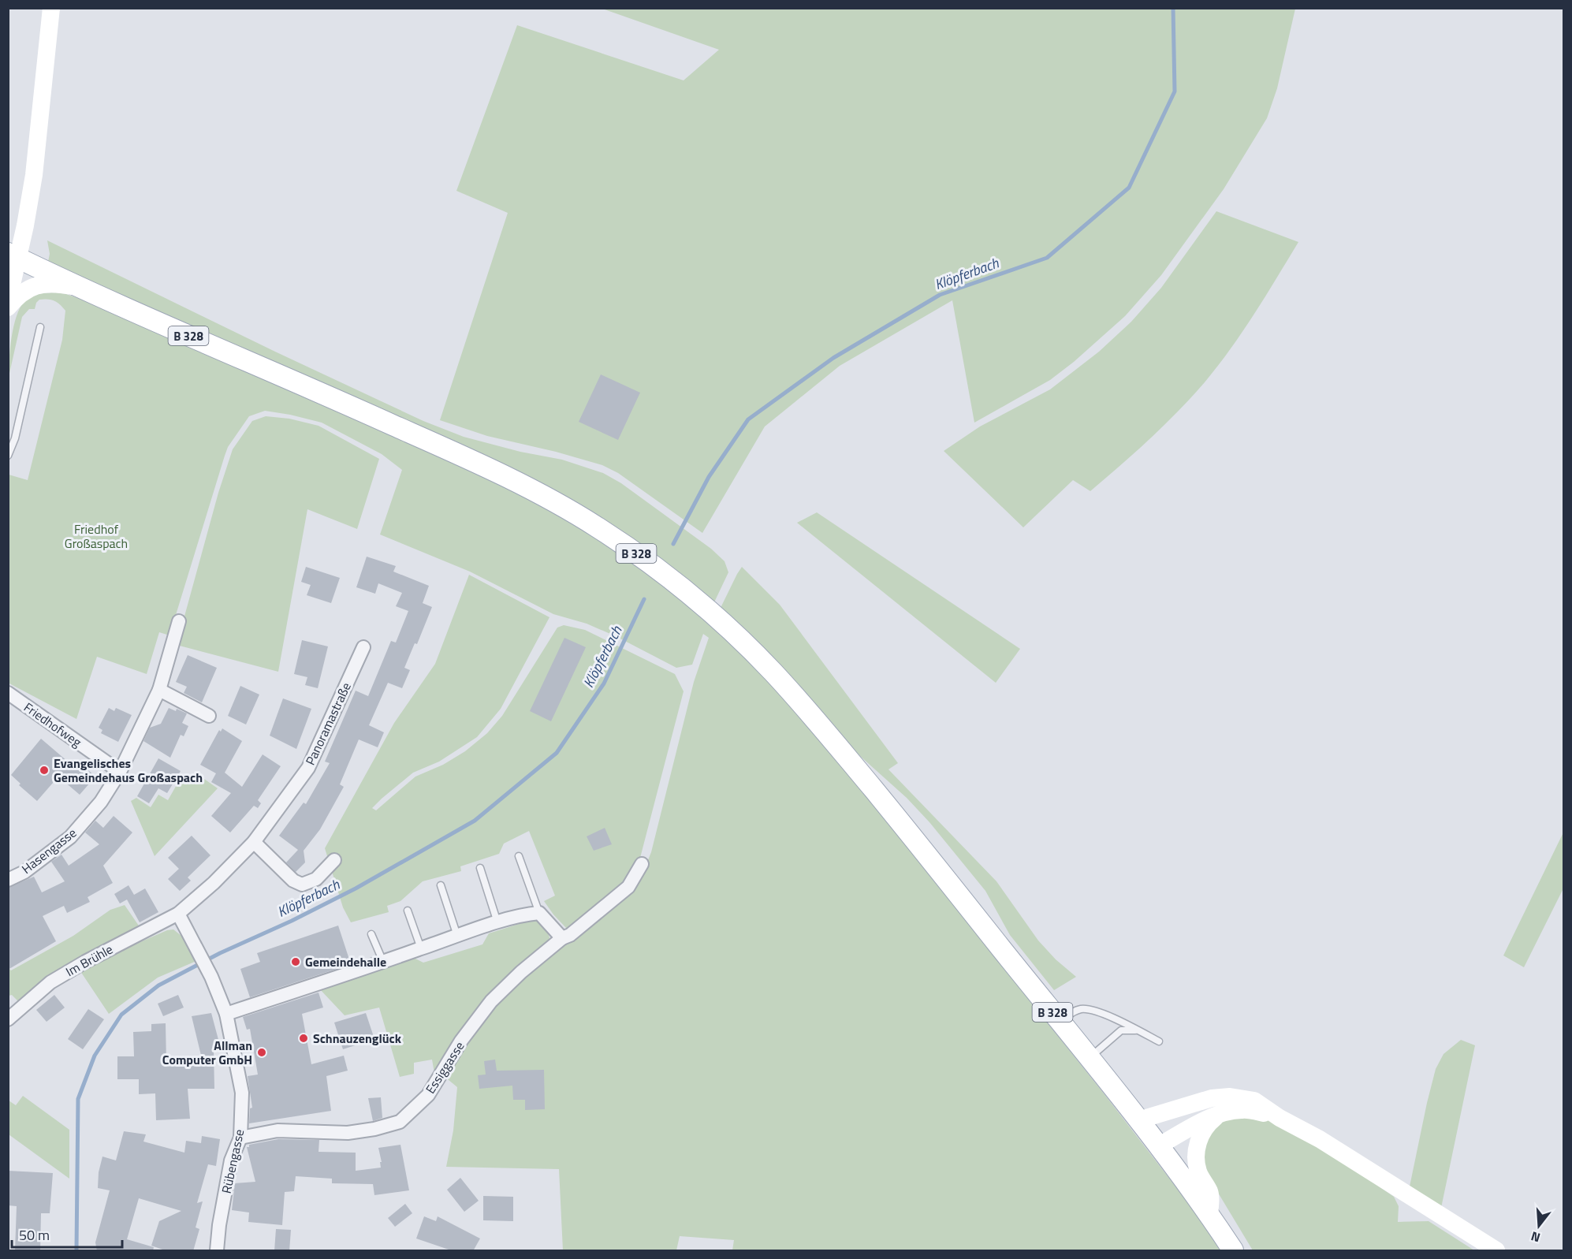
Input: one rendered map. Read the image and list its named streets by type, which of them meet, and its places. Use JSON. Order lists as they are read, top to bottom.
{
  "streets": {
    "main road": ["B 328"],
    "street": [
      "Panoramastraße",
      "Friedhofweg",
      "Hasengasse",
      "Im Brühle",
      "Essiggasse",
      "Rübengasse"
    ]
  },
  "crossings": [
    ["Panoramastraße", "Im Brühle"],
    ["Panoramastraße", "Rübengasse"],
    ["Friedhofweg", "Hasengasse"],
    ["Im Brühle", "Rübengasse"],
    ["Essiggasse", "Rübengasse"]
  ],
  "water": ["Klöpferbach"],
  "parks": ["Friedhof Großaspach"],
  "places": [
    "Evangelisches Gemeindehaus Großaspach",
    "Gemeindehalle",
    "Schnauzenglück",
    "Allman Computer GmbH"
  ],
  "scale_bar": "50 m",
  "north": "bottom"
}
